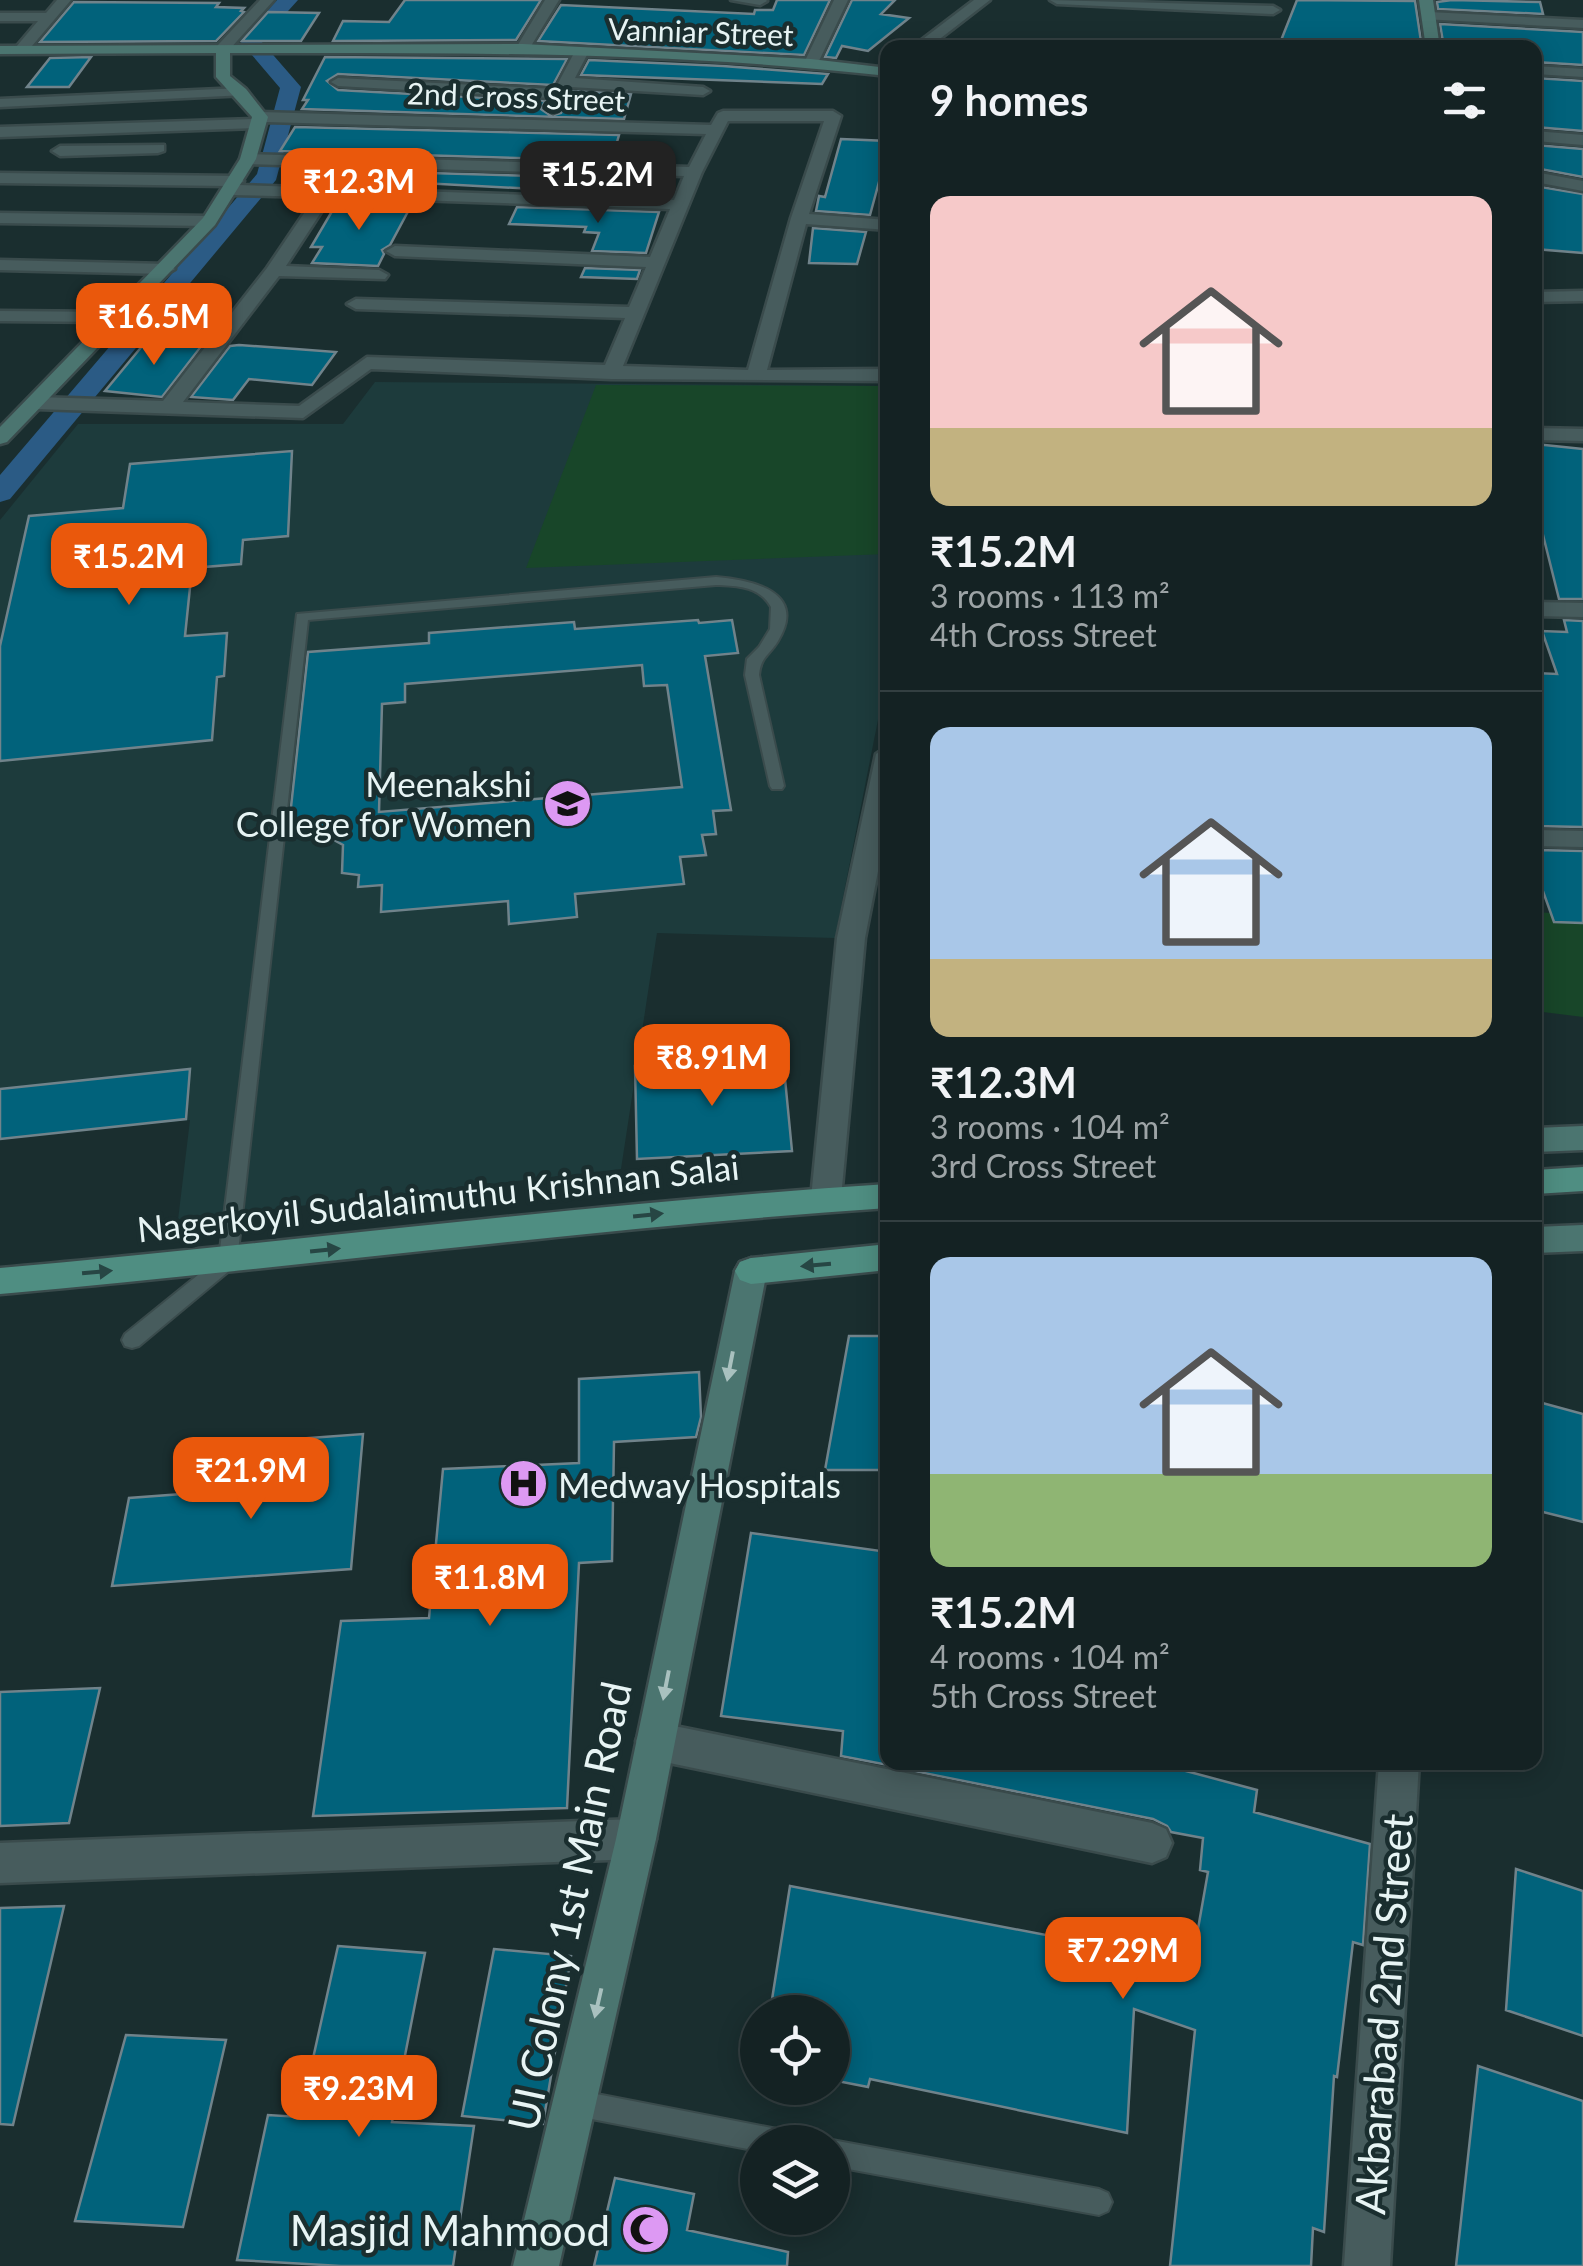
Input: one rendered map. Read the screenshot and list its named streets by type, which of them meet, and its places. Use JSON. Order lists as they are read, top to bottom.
{
  "streets": {
    "main road": ["Nagerkoyil Sudalaimuthu Krishnan Salai"],
    "street": [
      "Vanniar Street",
      "2nd Cross Street",
      "UI Colony 1st Main Road",
      "Akbarabad 2nd Street"
    ]
  },
  "one_way": ["Nagerkoyil Sudalaimuthu Krishnan Salai", "UI Colony 1st Main Road"],
  "places": {
    "school or university": ["Meenakshi College for Women"],
    "hospital": ["Medway Hospitals"],
    "mosque": ["Masjid Mahmood"]
  },
  "page": {
    "heading": "9 homes",
    "price": [
      "₹15.2M",
      "₹12.3M",
      "₹16.5M",
      "₹15.2M",
      "₹8.91M",
      "₹21.9M",
      "₹11.8M",
      "₹7.29M",
      "₹9.23M"
    ],
    "list": [
      {
        "name": "₹15.2M",
        "note": "3 rooms · 113 m² · 4th Cross Street"
      },
      {
        "name": "₹12.3M",
        "note": "3 rooms · 104 m² · 3rd Cross Street"
      },
      {
        "name": "₹15.2M",
        "note": "4 rooms · 104 m² · 5th Cross Street"
      }
    ]
  }
}
